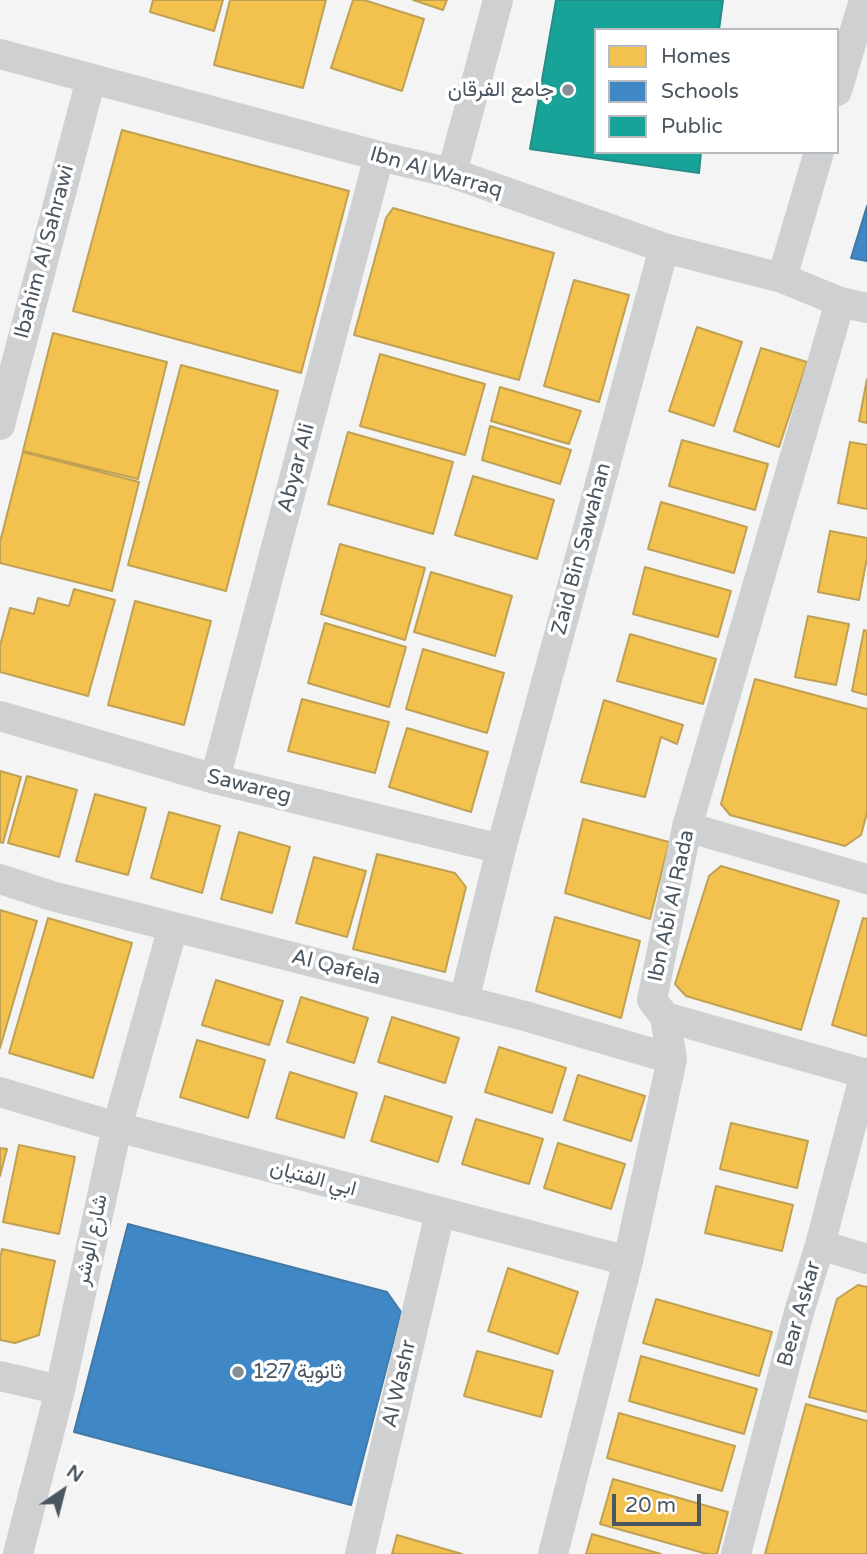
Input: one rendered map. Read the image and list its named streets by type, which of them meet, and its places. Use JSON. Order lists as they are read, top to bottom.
{
  "streets": {
    "street": [
      "Ibn Al Warraq",
      "Ibahim Al Sahrawi",
      "Abyar Ali",
      "Zaid Bin Sawahan",
      "Sawareg",
      "Ibn Abi Al Rada",
      "Al Qafela",
      "ابي الفتيان",
      "شارع الوشر",
      "Bear Askar",
      "Al Washr"
    ]
  },
  "crossings": [
    ["Ibn Al Warraq", "Ibahim Al Sahrawi"],
    ["Ibn Al Warraq", "Abyar Ali"],
    ["Ibn Al Warraq", "Zaid Bin Sawahan"],
    ["Ibn Al Warraq", "Ibn Abi Al Rada"],
    ["Abyar Ali", "Sawareg"],
    ["Zaid Bin Sawahan", "Sawareg"],
    ["Zaid Bin Sawahan", "Al Qafela"],
    ["Ibn Abi Al Rada", "Al Qafela"],
    ["Ibn Abi Al Rada", "ابي الفتيان"],
    ["Al Qafela", "شارع الوشر"],
    ["ابي الفتيان", "شارع الوشر"],
    ["ابي الفتيان", "Al Washr"]
  ],
  "places": ["جامع الفرقان", "ثانوية 127"],
  "legend": ["Homes", "Schools", "Public"],
  "scale_bar": "20 m",
  "north": "top right"
}
